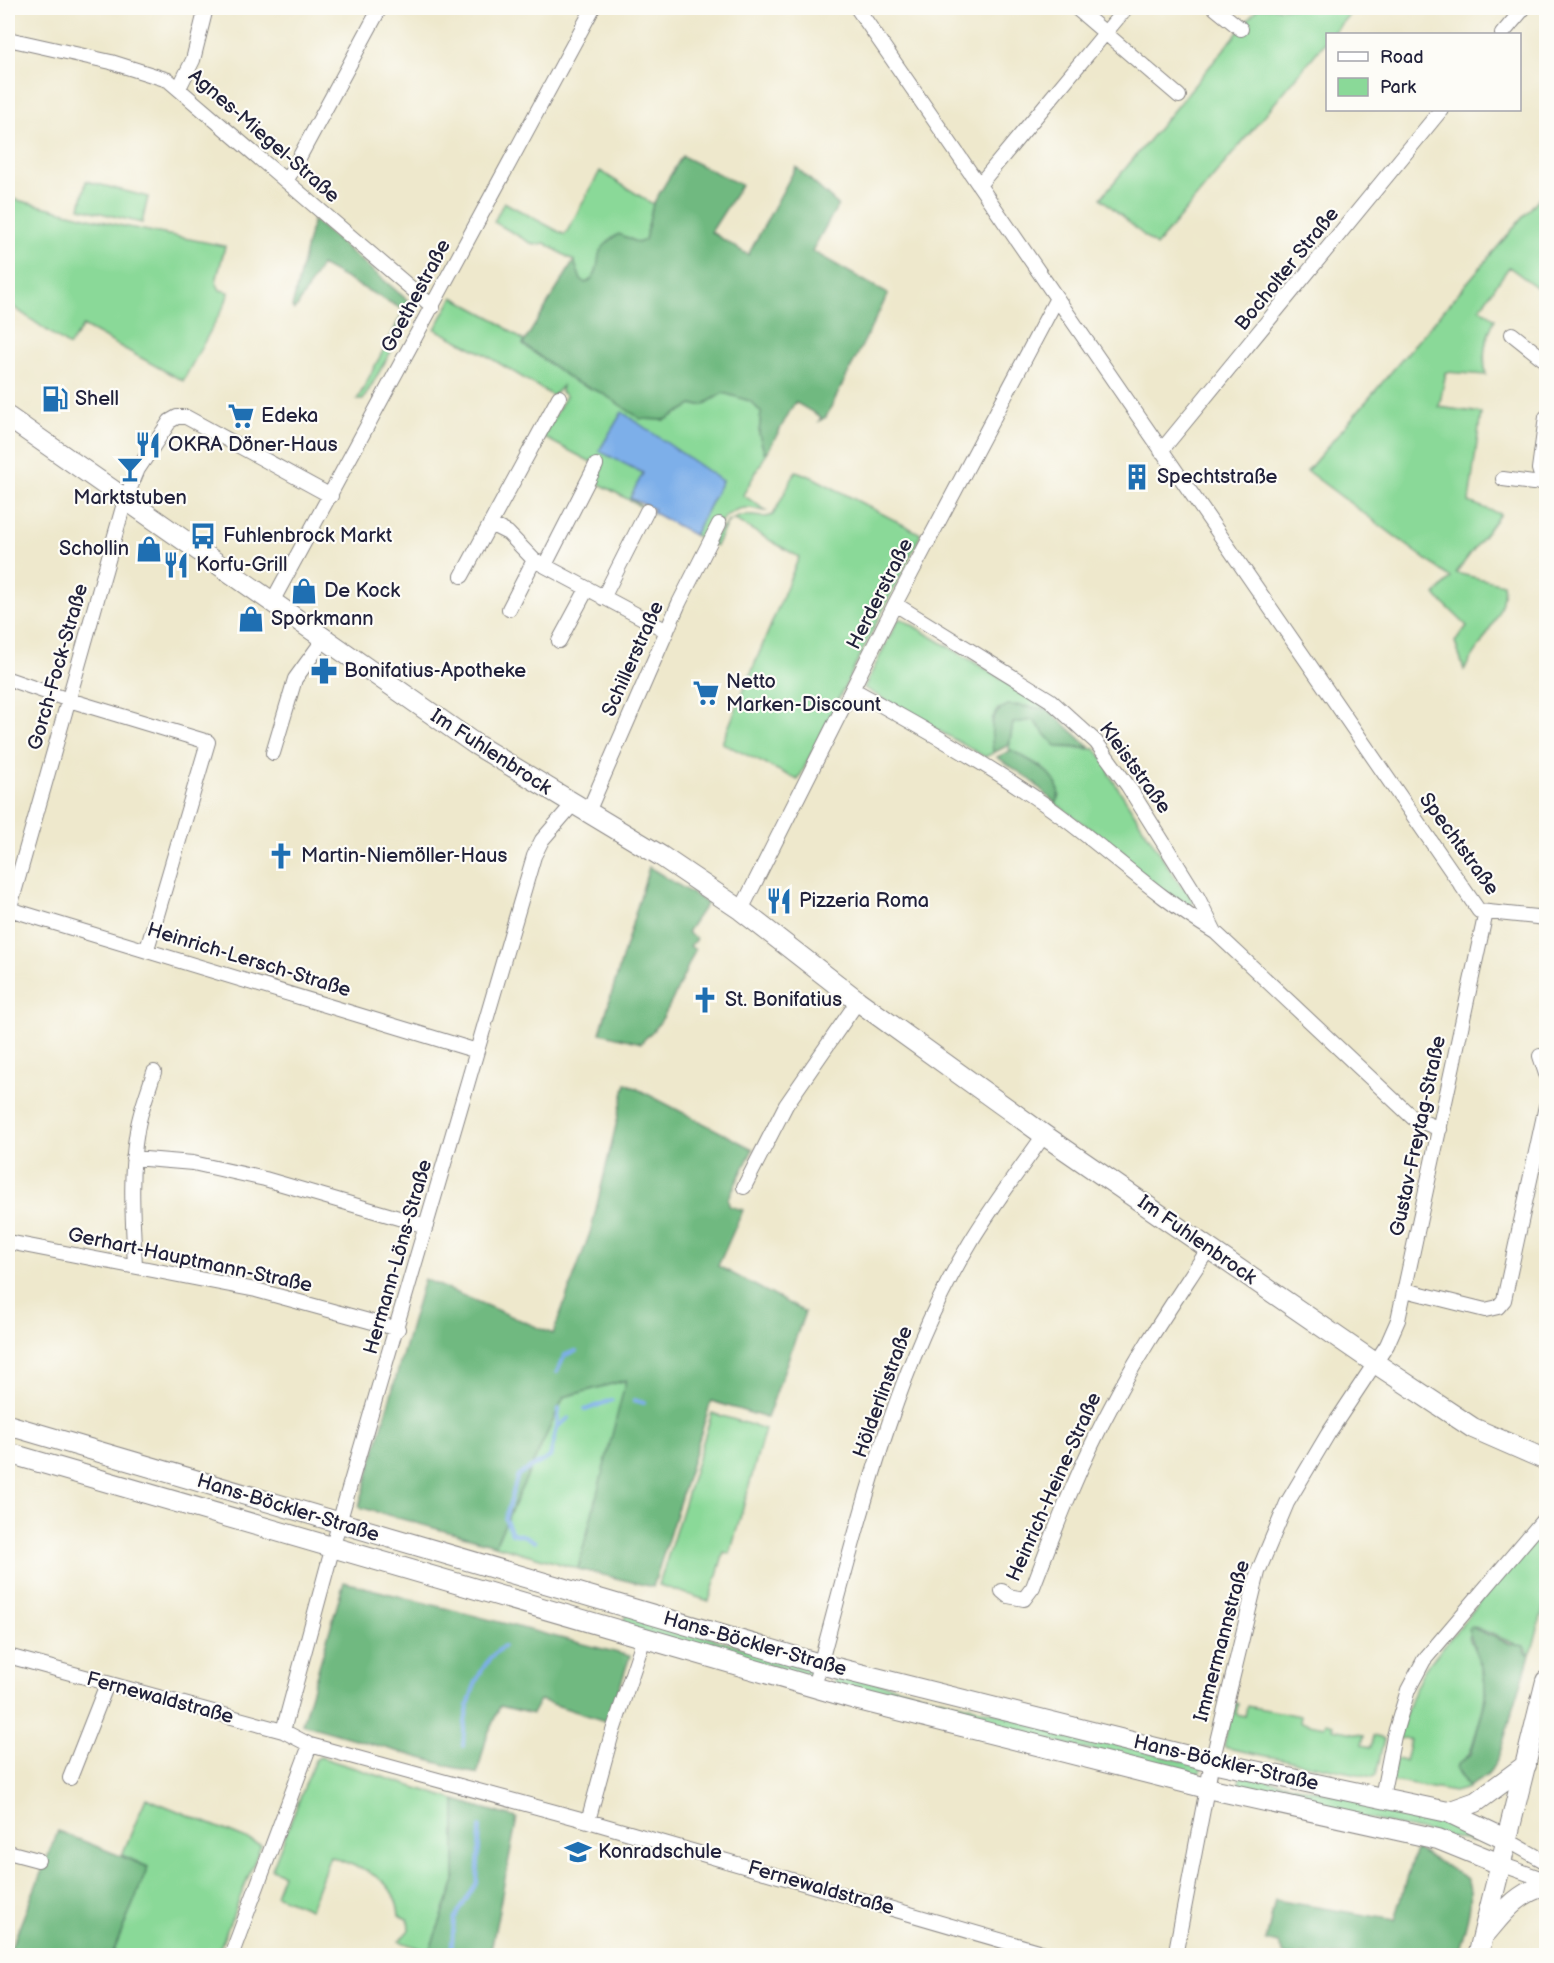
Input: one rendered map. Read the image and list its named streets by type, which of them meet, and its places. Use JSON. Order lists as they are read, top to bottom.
{
  "streets": {
    "main road": ["Im Fuhlenbrock", "Hans-Böckler-Straße"],
    "street": [
      "Agnes-Miegel-Straße",
      "Bocholter Straße",
      "Goethestraße",
      "Herderstraße",
      "Schillerstraße",
      "Gorch-Fock-Straße",
      "Kleiststraße",
      "Spechtstraße",
      "Heinrich-Lersch-Straße",
      "Gustav-Freytag-Straße",
      "Hermann-Löns-Straße",
      "Gerhart-Hauptmann-Straße",
      "Hölderlinstraße",
      "Heinrich-Heine-Straße",
      "Immermannstraße",
      "Fernewaldstraße"
    ]
  },
  "crossings": [
    ["Agnes-Miegel-Straße", "Goethestraße"],
    ["Bocholter Straße", "Spechtstraße"],
    ["Goethestraße", "Im Fuhlenbrock"],
    ["Herderstraße", "Im Fuhlenbrock"],
    ["Herderstraße", "Kleiststraße"],
    ["Herderstraße", "Spechtstraße"],
    ["Schillerstraße", "Im Fuhlenbrock"],
    ["Schillerstraße", "Hermann-Löns-Straße"],
    ["Gorch-Fock-Straße", "Im Fuhlenbrock"],
    ["Gorch-Fock-Straße", "Heinrich-Lersch-Straße"],
    ["Im Fuhlenbrock", "Gustav-Freytag-Straße"],
    ["Im Fuhlenbrock", "Hermann-Löns-Straße"],
    ["Im Fuhlenbrock", "Hölderlinstraße"],
    ["Im Fuhlenbrock", "Heinrich-Heine-Straße"],
    ["Im Fuhlenbrock", "Immermannstraße"],
    ["Kleiststraße", "Gustav-Freytag-Straße"],
    ["Spechtstraße", "Gustav-Freytag-Straße"],
    ["Heinrich-Lersch-Straße", "Hermann-Löns-Straße"],
    ["Gustav-Freytag-Straße", "Immermannstraße"],
    ["Hermann-Löns-Straße", "Gerhart-Hauptmann-Straße"],
    ["Hermann-Löns-Straße", "Hans-Böckler-Straße"],
    ["Hermann-Löns-Straße", "Fernewaldstraße"],
    ["Hölderlinstraße", "Hans-Böckler-Straße"],
    ["Hans-Böckler-Straße", "Immermannstraße"],
    ["Hans-Böckler-Straße", "Fernewaldstraße"]
  ],
  "places": {
    "fuel station": ["Shell"],
    "supermarket": ["Edeka", "Netto Marken-Discount"],
    "restaurant": ["OKRA Döner-Haus", "Korfu-Grill", "Pizzeria Roma"],
    "bar": ["Marktstuben"],
    "building": ["Spechtstraße"],
    "bus stop": ["Fuhlenbrock Markt"],
    "shop": ["Schollin", "De Kock", "Sporkmann"],
    "pharmacy": ["Bonifatius-Apotheke"],
    "church": ["Martin-Niemöller-Haus", "St. Bonifatius"],
    "school or university": ["Konradschule"]
  },
  "legend": ["Road", "Park"]
}
